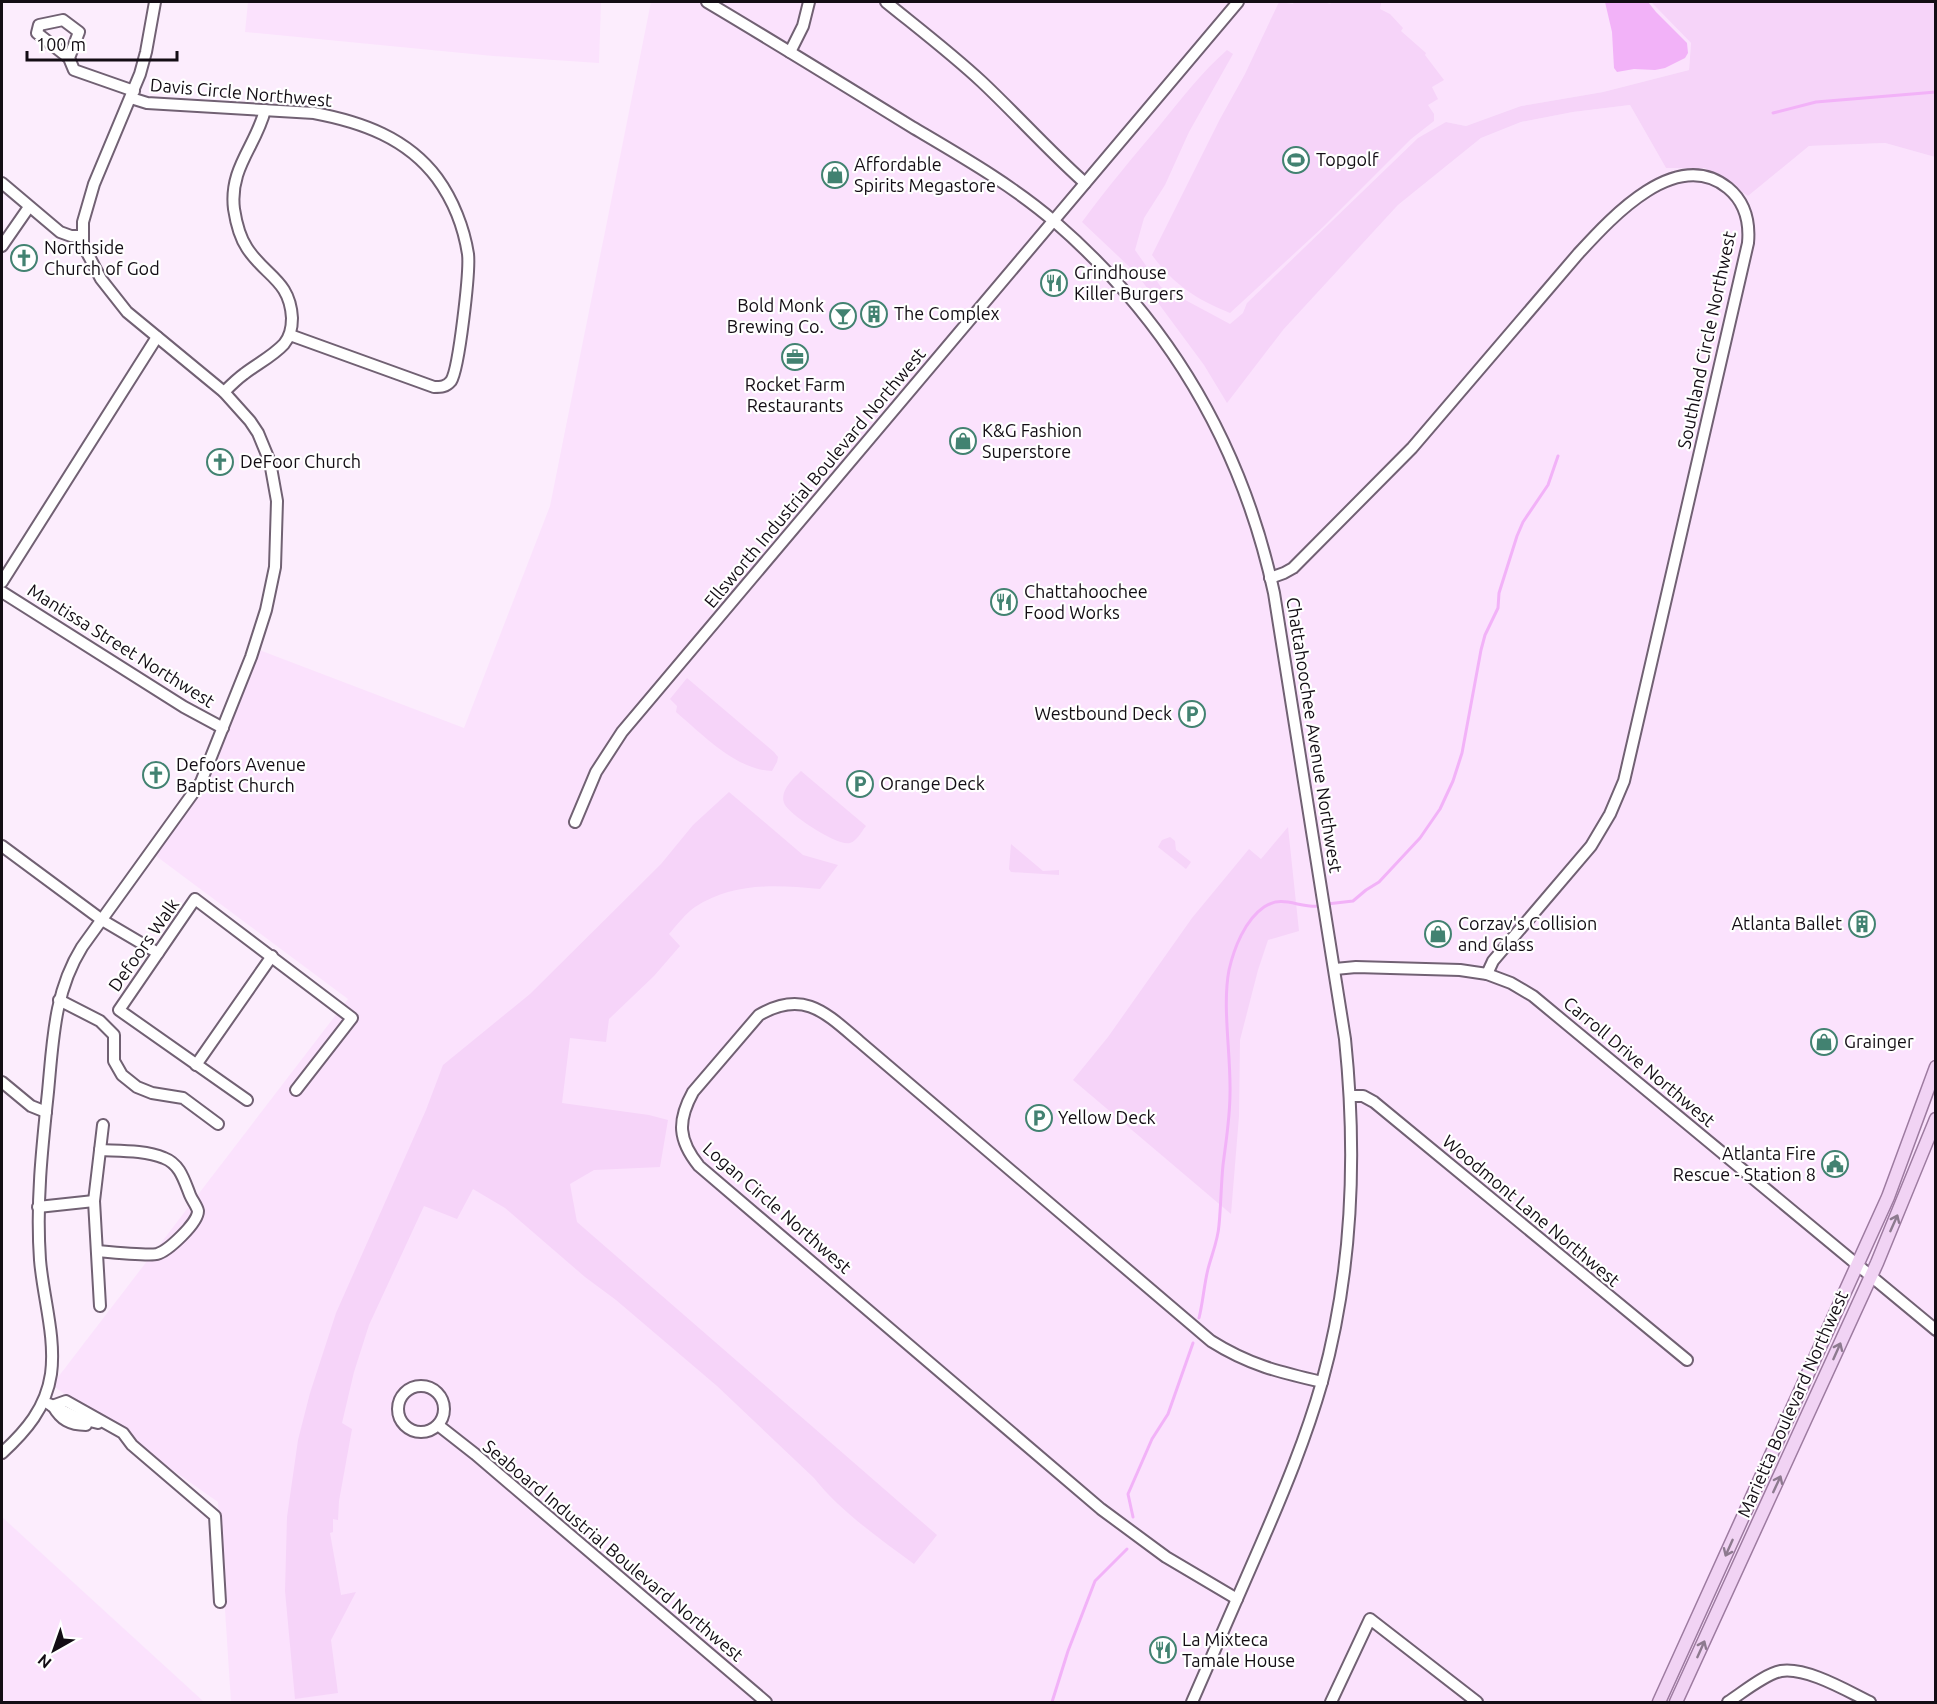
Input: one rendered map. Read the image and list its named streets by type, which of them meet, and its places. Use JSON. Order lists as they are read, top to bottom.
{
  "streets": {
    "main road": ["Marietta Boulevard Northwest"],
    "street": [
      "Davis Circle Northwest",
      "Southland Circle Northwest",
      "Ellsworth Industrial Boulevard Northwest",
      "Mantissa Street Northwest",
      "Chattahoochee Avenue Northwest",
      "Defoors Walk",
      "Carroll Drive Northwest",
      "Logan Circle Northwest",
      "Woodmont Lane Northwest",
      "Seaboard Industrial Boulevard Northwest"
    ]
  },
  "crossings": [
    ["Southland Circle Northwest", "Chattahoochee Avenue Northwest"],
    ["Southland Circle Northwest", "Carroll Drive Northwest"],
    ["Ellsworth Industrial Boulevard Northwest", "Chattahoochee Avenue Northwest"],
    ["Chattahoochee Avenue Northwest", "Carroll Drive Northwest"],
    ["Chattahoochee Avenue Northwest", "Logan Circle Northwest"],
    ["Chattahoochee Avenue Northwest", "Woodmont Lane Northwest"],
    ["Carroll Drive Northwest", "Marietta Boulevard Northwest"]
  ],
  "places": {
    "sports": ["Topgolf"],
    "shop": [
      "Affordable Spirits Megastore",
      "K&G Fashion Superstore",
      "Corzav's Collision and Glass",
      "Grainger"
    ],
    "church": ["Northside Church of God", "DeFoor Church", "Defoors Avenue Baptist Church"],
    "restaurant": ["Grindhouse Killer Burgers", "Chattahoochee Food Works", "La Mixteca Tamale House"],
    "building": ["The Complex", "Atlanta Ballet"],
    "bar": ["Bold Monk Brewing Co."],
    "office": ["Rocket Farm Restaurants"],
    "parking": ["Westbound Deck", "Orange Deck", "Yellow Deck"],
    "public building": ["Atlanta Fire Rescue - Station 8"]
  },
  "scale_bar": "100 m",
  "north": "bottom left"
}
